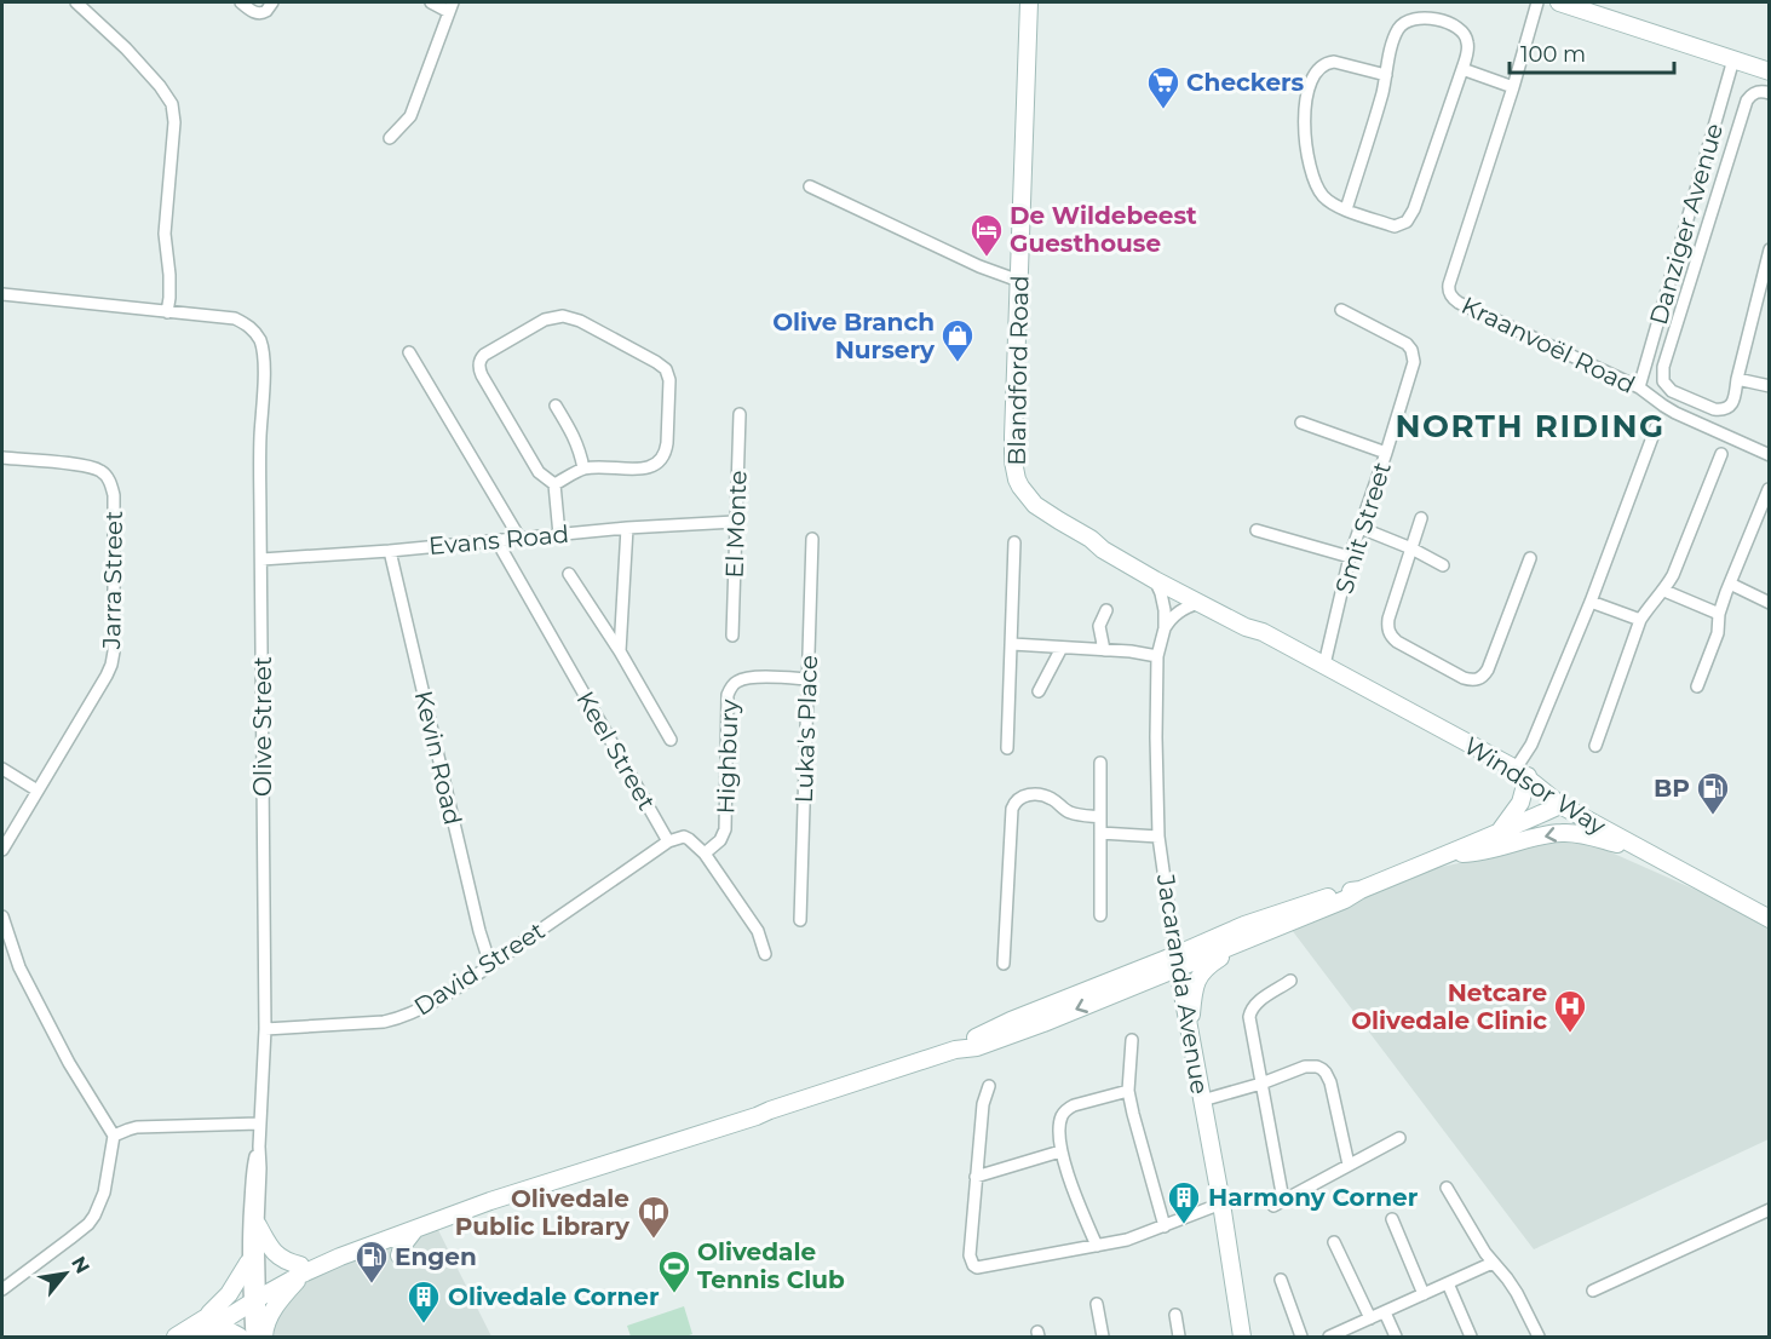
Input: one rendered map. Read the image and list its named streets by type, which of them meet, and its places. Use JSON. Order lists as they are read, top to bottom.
{
  "streets": {
    "street": [
      "Danziger Avenue",
      "Kraanvoël Road",
      "Blandford Road",
      "El Monte",
      "Smit Street",
      "Evans Road",
      "Jarra Street",
      "Olive Street",
      "Luka's Place",
      "Keel Street",
      "Highbury",
      "Kevin Road",
      "Windsor Way",
      "David Street",
      "Jacaranda Avenue"
    ]
  },
  "crossings": [
    ["Danziger Avenue", "Kraanvoël Road"],
    ["Blandford Road", "Windsor Way"],
    ["El Monte", "Evans Road"],
    ["Smit Street", "Windsor Way"],
    ["Evans Road", "Olive Street"],
    ["Evans Road", "Keel Street"],
    ["Evans Road", "Kevin Road"],
    ["Olive Street", "David Street"],
    ["Luka's Place", "Highbury"],
    ["Keel Street", "David Street"],
    ["Kevin Road", "David Street"],
    ["Windsor Way", "Jacaranda Avenue"]
  ],
  "districts": ["NORTH RIDING"],
  "places": {
    "supermarket": ["Checkers"],
    "hotel": ["De Wildebeest Guesthouse"],
    "shop": ["Olive Branch Nursery"],
    "fuel station": ["BP", "Engen"],
    "hospital": ["Netcare Olivedale Clinic"],
    "building": ["Harmony Corner", "Olivedale Corner"],
    "library": ["Olivedale Public Library"],
    "sports": ["Olivedale Tennis Club"]
  },
  "scale_bar": "100 m",
  "north": "top right"
}
